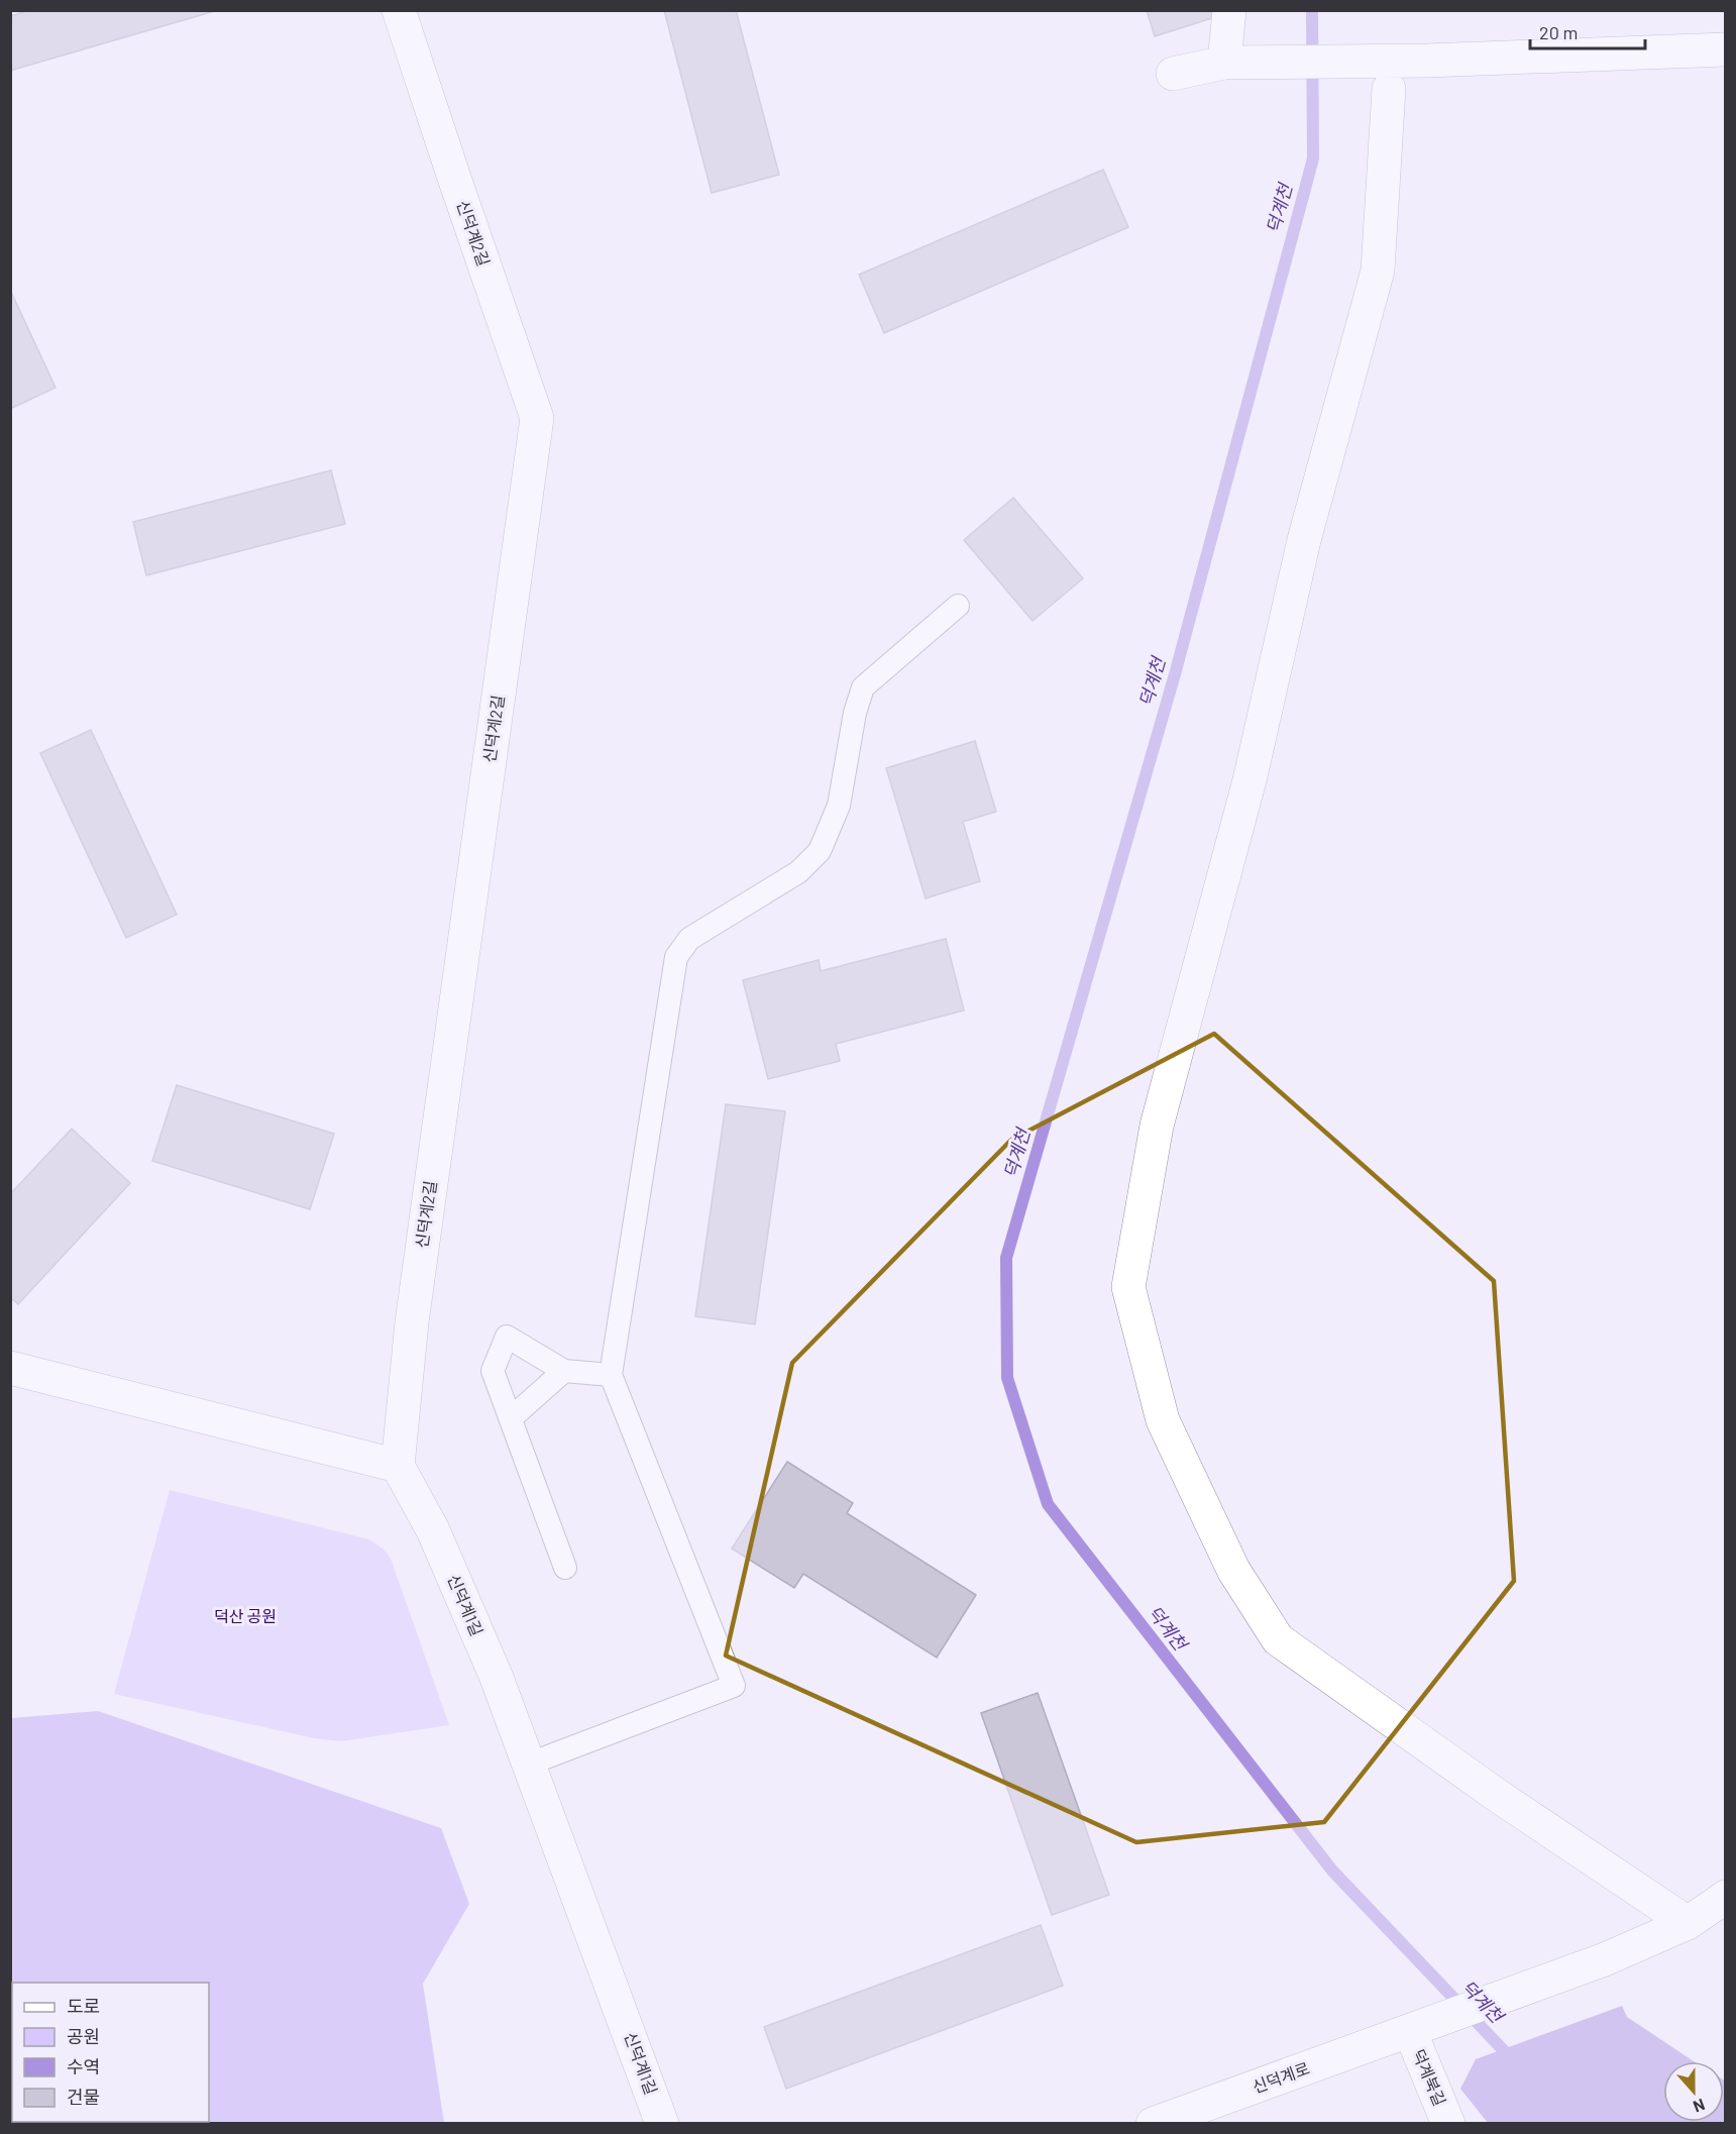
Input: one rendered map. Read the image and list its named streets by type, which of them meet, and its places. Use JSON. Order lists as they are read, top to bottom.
{
  "streets": {
    "street": [
      "신덕계2길",
      "신덕계1길",
      "신덕계로",
      "덕계북길"
    ]
  },
  "crossings": [
    ["신덕계2길", "신덕계1길"],
    ["신덕계로", "덕계북길"]
  ],
  "water": ["덕계천"],
  "parks": ["덕산 공원"],
  "legend": [
    "도로",
    "공원",
    "수역",
    "건물"
  ],
  "scale_bar": "20 m",
  "north": "bottom"
}
